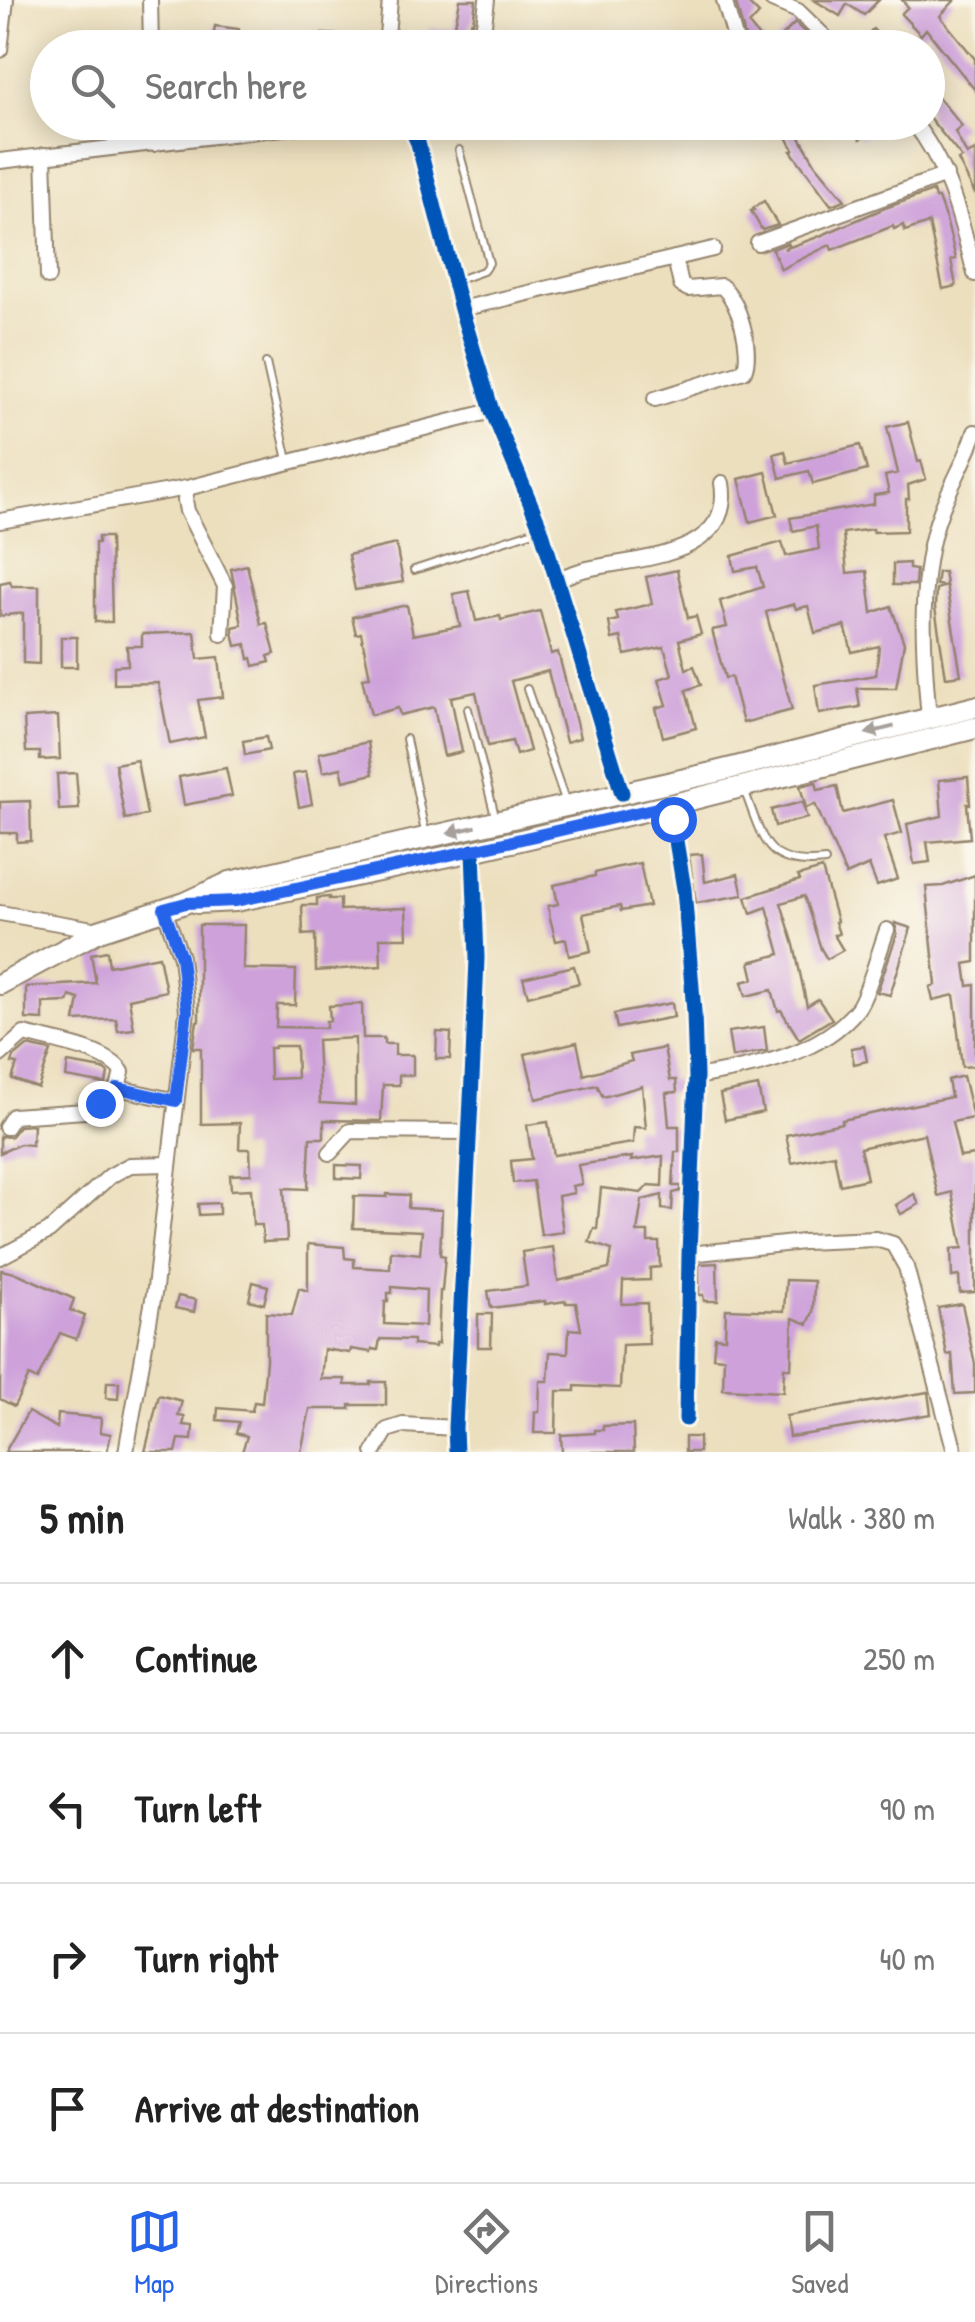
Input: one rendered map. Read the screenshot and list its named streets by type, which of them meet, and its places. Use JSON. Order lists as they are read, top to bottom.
{
  "page": {
    "search": "Search here",
    "heading": ["5 min", "Walk · 380 m"],
    "list": [
      ["Continue", "250 m"],
      ["Turn left", "90 m"],
      ["Turn right", "40 m"],
      "Arrive at destination"
    ],
    "nav": ["Map", "Directions", "Saved"]
  }
}
